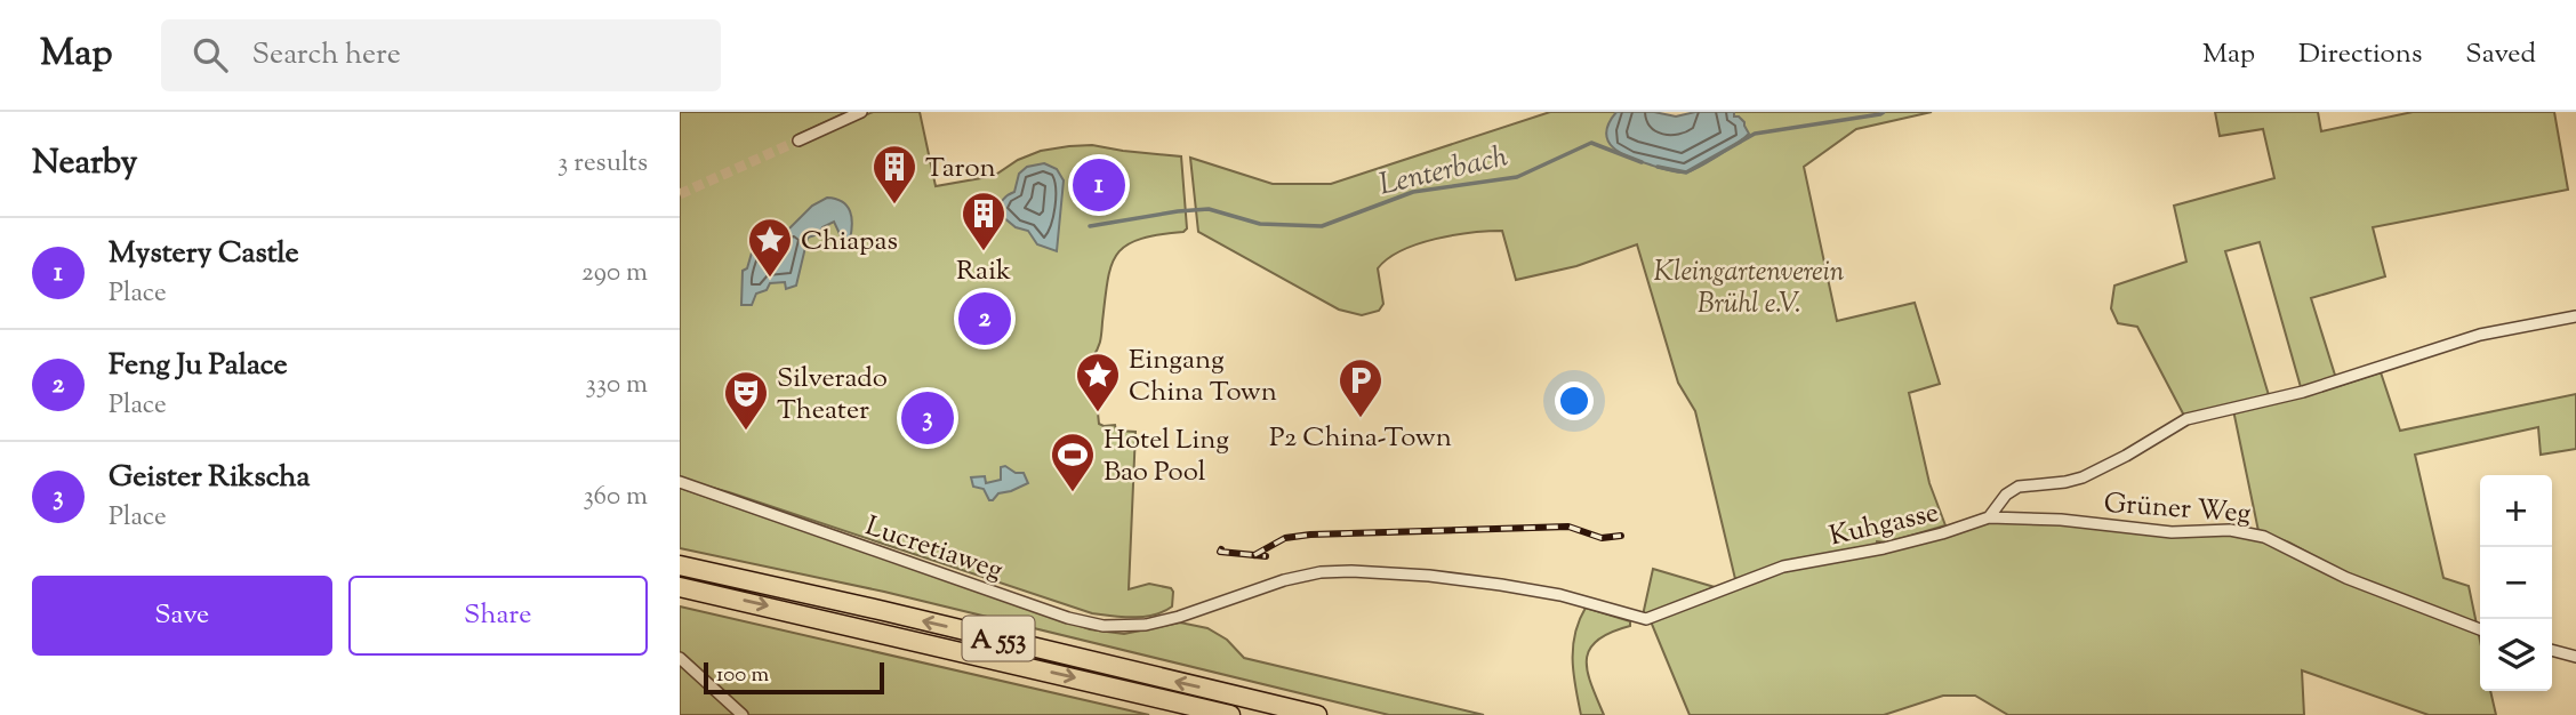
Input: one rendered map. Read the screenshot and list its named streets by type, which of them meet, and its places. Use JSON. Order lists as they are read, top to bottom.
{
  "streets": {
    "highway": ["A 553"],
    "street": ["Grüner Weg", "Kuhgasse", "Lucretiaweg"]
  },
  "crossings": [
    ["Grüner Weg", "Kuhgasse"],
    ["Kuhgasse", "Lucretiaweg"]
  ],
  "water": ["Lenterbach"],
  "parks": ["Kleingartenverein Brühl e.V."],
  "places": {
    "building": ["Taron", "Raik"],
    "place": ["Chiapas", "Eingang China Town"],
    "parking": ["P2 China-Town"],
    "theatre": ["Silverado Theater"],
    "sports": ["Hotel Ling Bao Pool"]
  },
  "scale_bar": "100 m",
  "page": {
    "header": "Map",
    "search": "Search here",
    "nav": ["Map", "Directions", "Saved"],
    "heading": ["Nearby", "3 results"],
    "pins": ["1", "2", "3"],
    "list": [
      {
        "mark": "1",
        "name": "Mystery Castle",
        "note": "Place",
        "value": "290 m"
      },
      {
        "mark": "2",
        "name": "Feng Ju Palace",
        "note": "Place",
        "value": "330 m"
      },
      {
        "mark": "3",
        "name": "Geister Rikscha",
        "note": "Place",
        "value": "360 m"
      }
    ],
    "map_buttons": ["+", "−"],
    "buttons": ["Save", "Share"],
    "scale": "100 m"
  }
}
